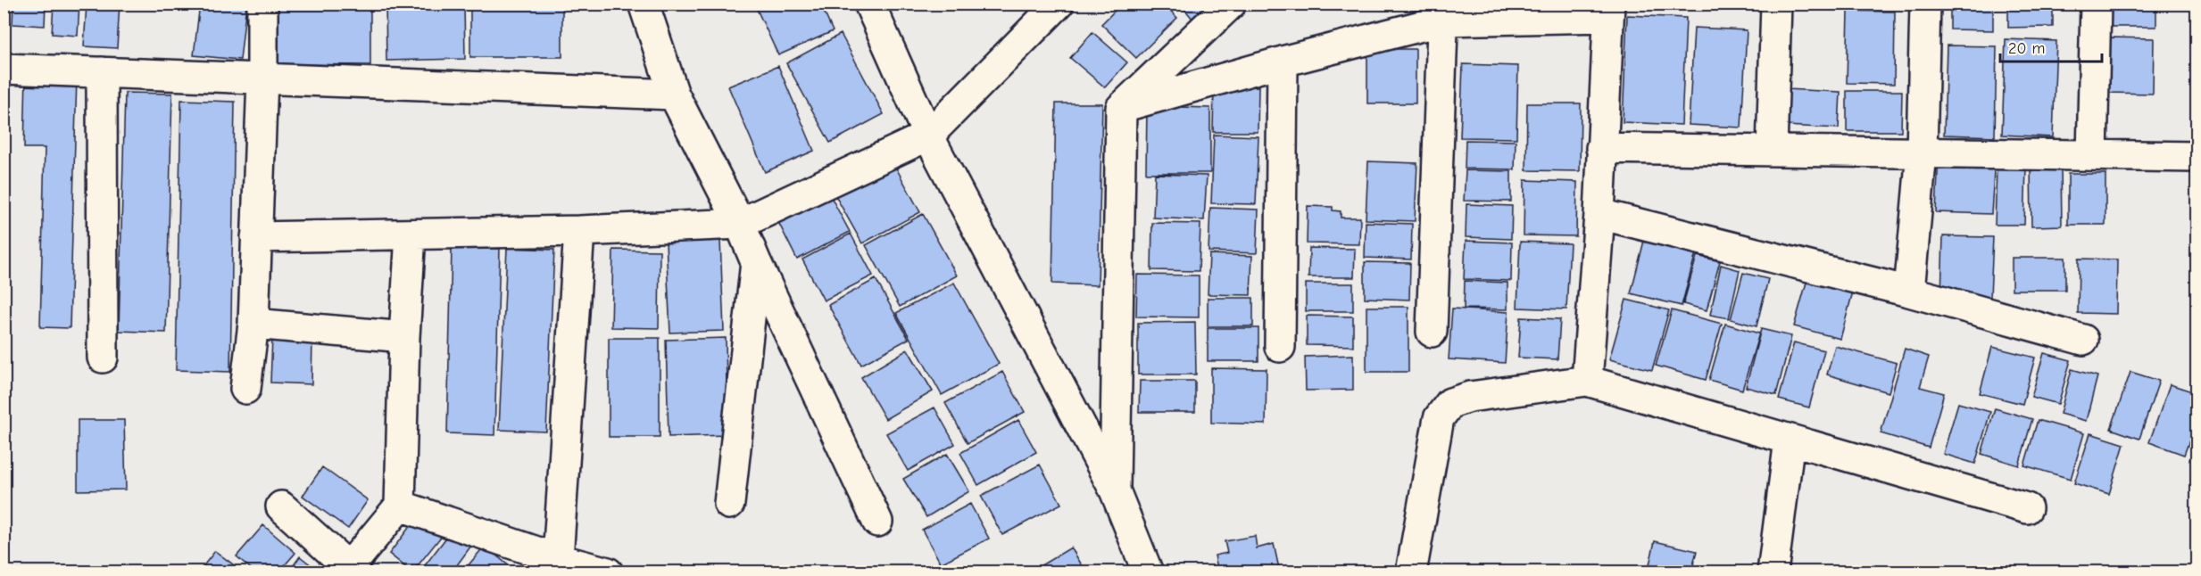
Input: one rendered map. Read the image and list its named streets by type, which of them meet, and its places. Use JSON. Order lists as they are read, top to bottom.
{
  "scale_bar": "20 m"
}
